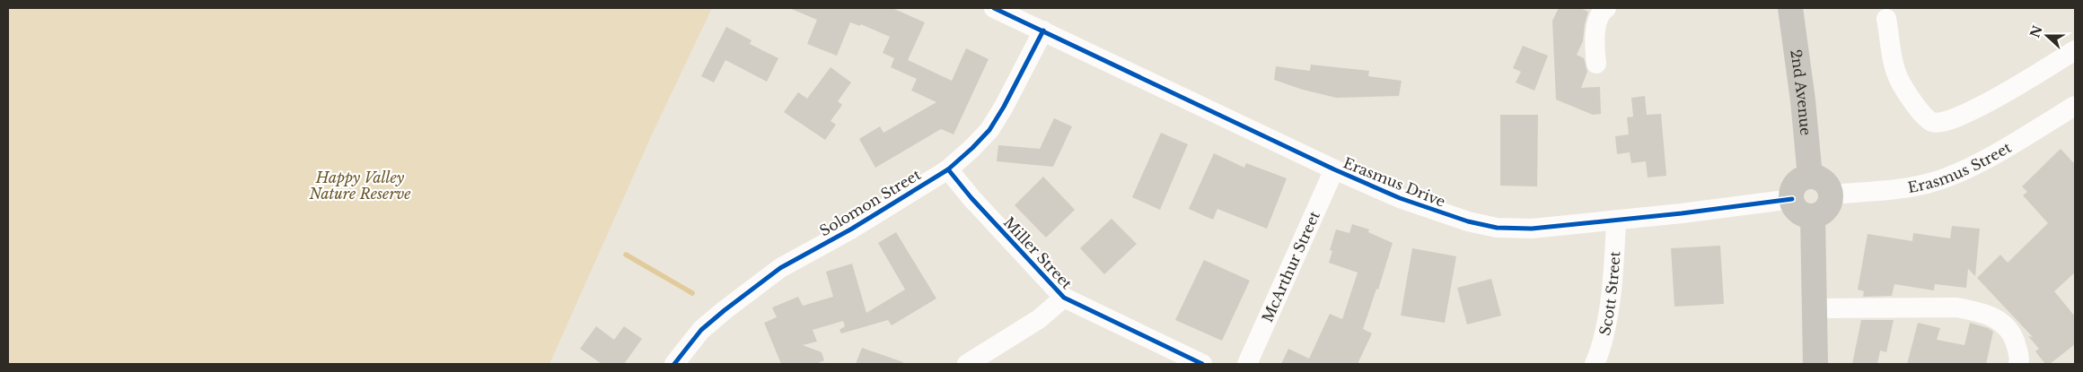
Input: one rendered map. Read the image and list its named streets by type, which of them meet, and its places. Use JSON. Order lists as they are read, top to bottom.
{
  "streets": {
    "street": [
      "2nd Avenue",
      "Erasmus Street",
      "Erasmus Drive",
      "Solomon Street",
      "Miller Street",
      "McArthur Street",
      "Scott Street"
    ]
  },
  "crossings": [
    ["2nd Avenue", "Erasmus Street"],
    ["2nd Avenue", "Erasmus Drive"],
    ["Erasmus Street", "Erasmus Drive"],
    ["Erasmus Drive", "Solomon Street"],
    ["Erasmus Drive", "McArthur Street"],
    ["Erasmus Drive", "Scott Street"],
    ["Solomon Street", "Miller Street"]
  ],
  "parks": ["Happy Valley Nature Reserve"],
  "north": "left"
}
